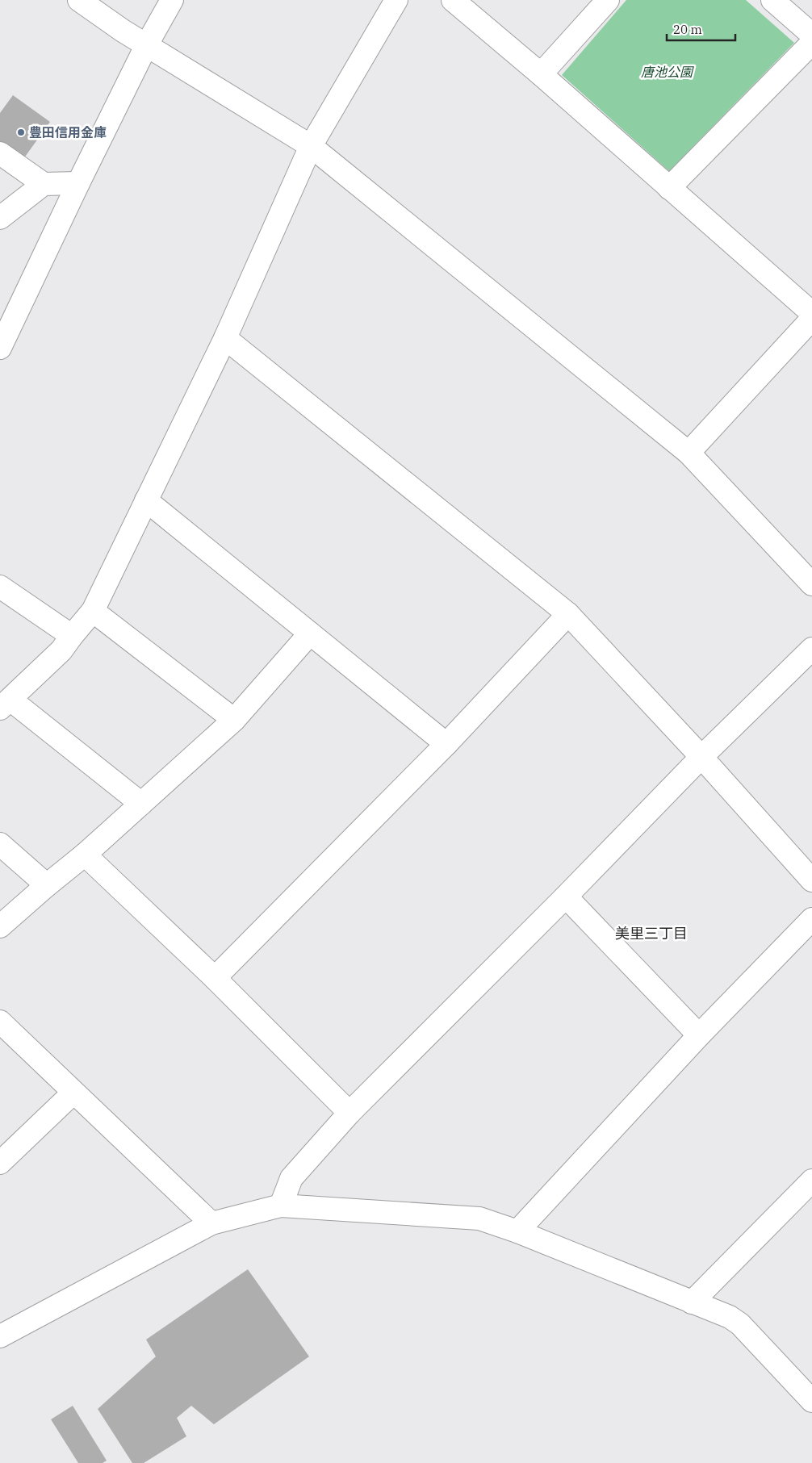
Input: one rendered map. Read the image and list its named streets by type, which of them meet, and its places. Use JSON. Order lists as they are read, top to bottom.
{
  "districts": ["美里三丁目"],
  "parks": ["唐池公園"],
  "places": ["豊田信用金庫"],
  "scale_bar": "20 m"
}
